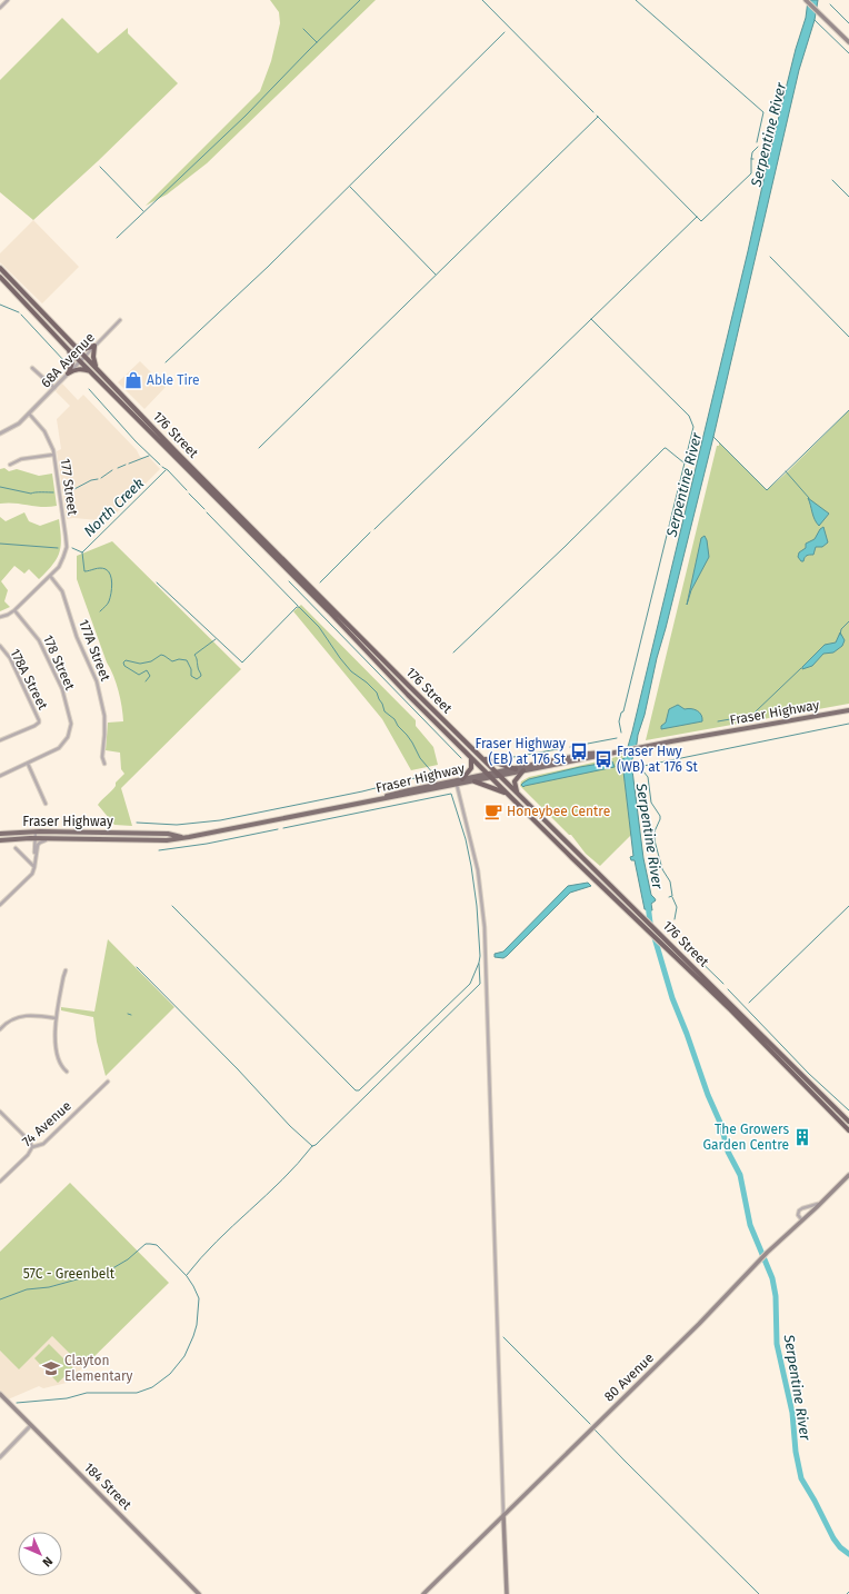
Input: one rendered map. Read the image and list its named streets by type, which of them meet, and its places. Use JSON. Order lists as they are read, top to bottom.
{
  "streets": {
    "highway": ["176 Street"],
    "main road": ["Fraser Highway", "80 Avenue", "184 Street"],
    "street": [
      "68A Avenue",
      "177 Street",
      "177A Street",
      "178 Street",
      "178A Street",
      "74 Avenue"
    ]
  },
  "crossings": [
    ["68A Avenue", "176 Street"],
    ["68A Avenue", "177 Street"],
    ["176 Street", "Fraser Highway"],
    ["177 Street", "177A Street"]
  ],
  "water": ["Serpentine River", "North Creek"],
  "parks": ["57C - Greenbelt"],
  "places": {
    "shop": ["Able Tire"],
    "bus stop": ["Fraser Highway (EB) at 176 St", "Fraser Hwy (WB) at 176 St"],
    "cafe": ["Honeybee Centre"],
    "building": ["The Growers Garden Centre"],
    "school or university": ["Clayton Elementary"]
  },
  "north": "bottom right"
}
